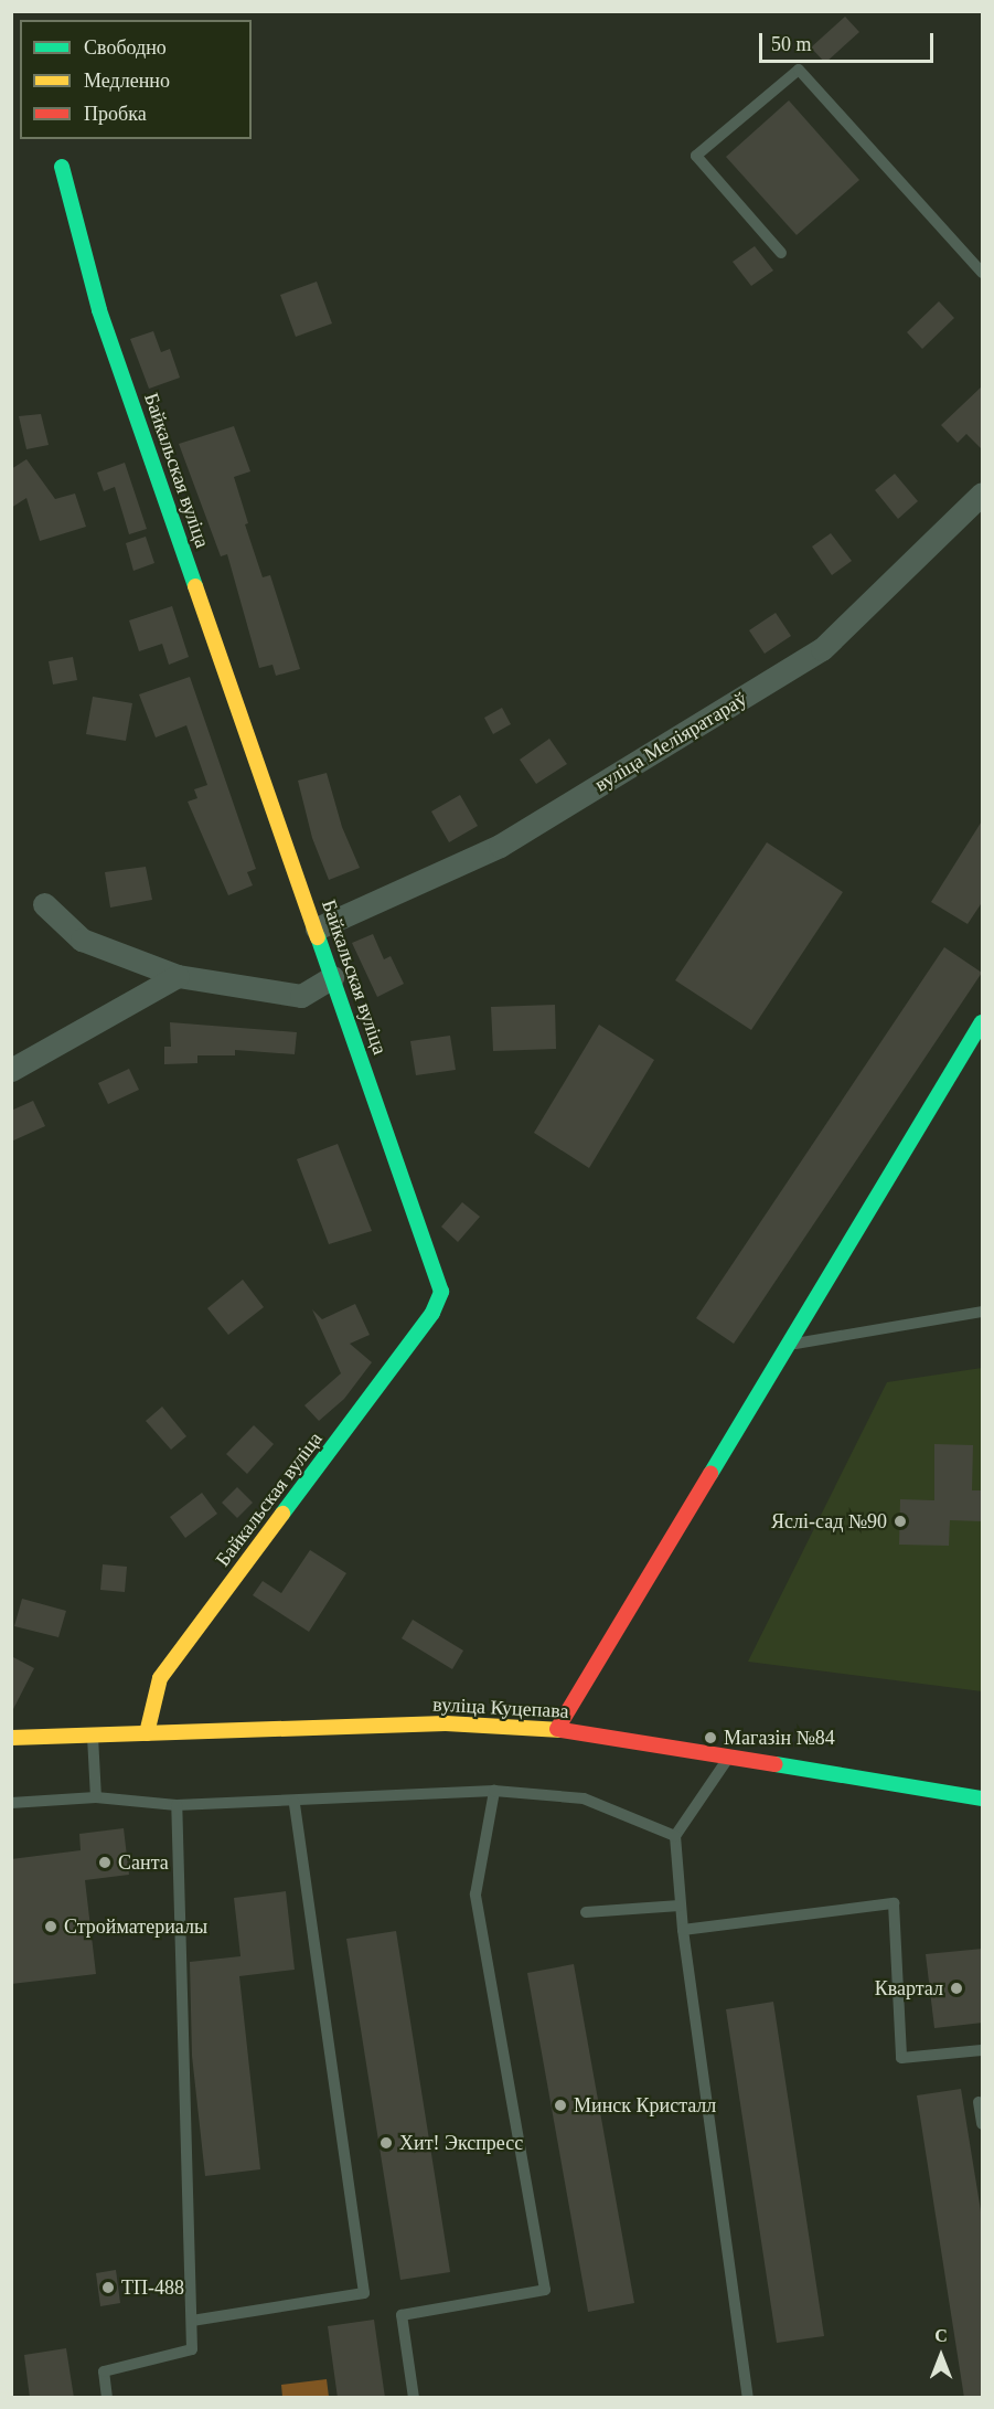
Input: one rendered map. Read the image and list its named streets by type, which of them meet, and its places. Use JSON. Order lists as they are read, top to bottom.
{
  "streets": {
    "street": ["Байкальская вуліца", "вуліца Меліяратараў", "вуліца Куцепава"]
  },
  "crossings": [
    ["Байкальская вуліца", "вуліца Меліяратараў"],
    ["Байкальская вуліца", "вуліца Куцепава"]
  ],
  "places": [
    "Яслі-сад №90",
    "Магазін №84",
    "Санта",
    "Стройматериалы",
    "Квартал",
    "Минск Кристалл",
    "Хит! Экспресс",
    "ТП-488"
  ],
  "legend": ["Свободно", "Медленно", "Пробка"],
  "scale_bar": "50 m",
  "north": "top"
}
